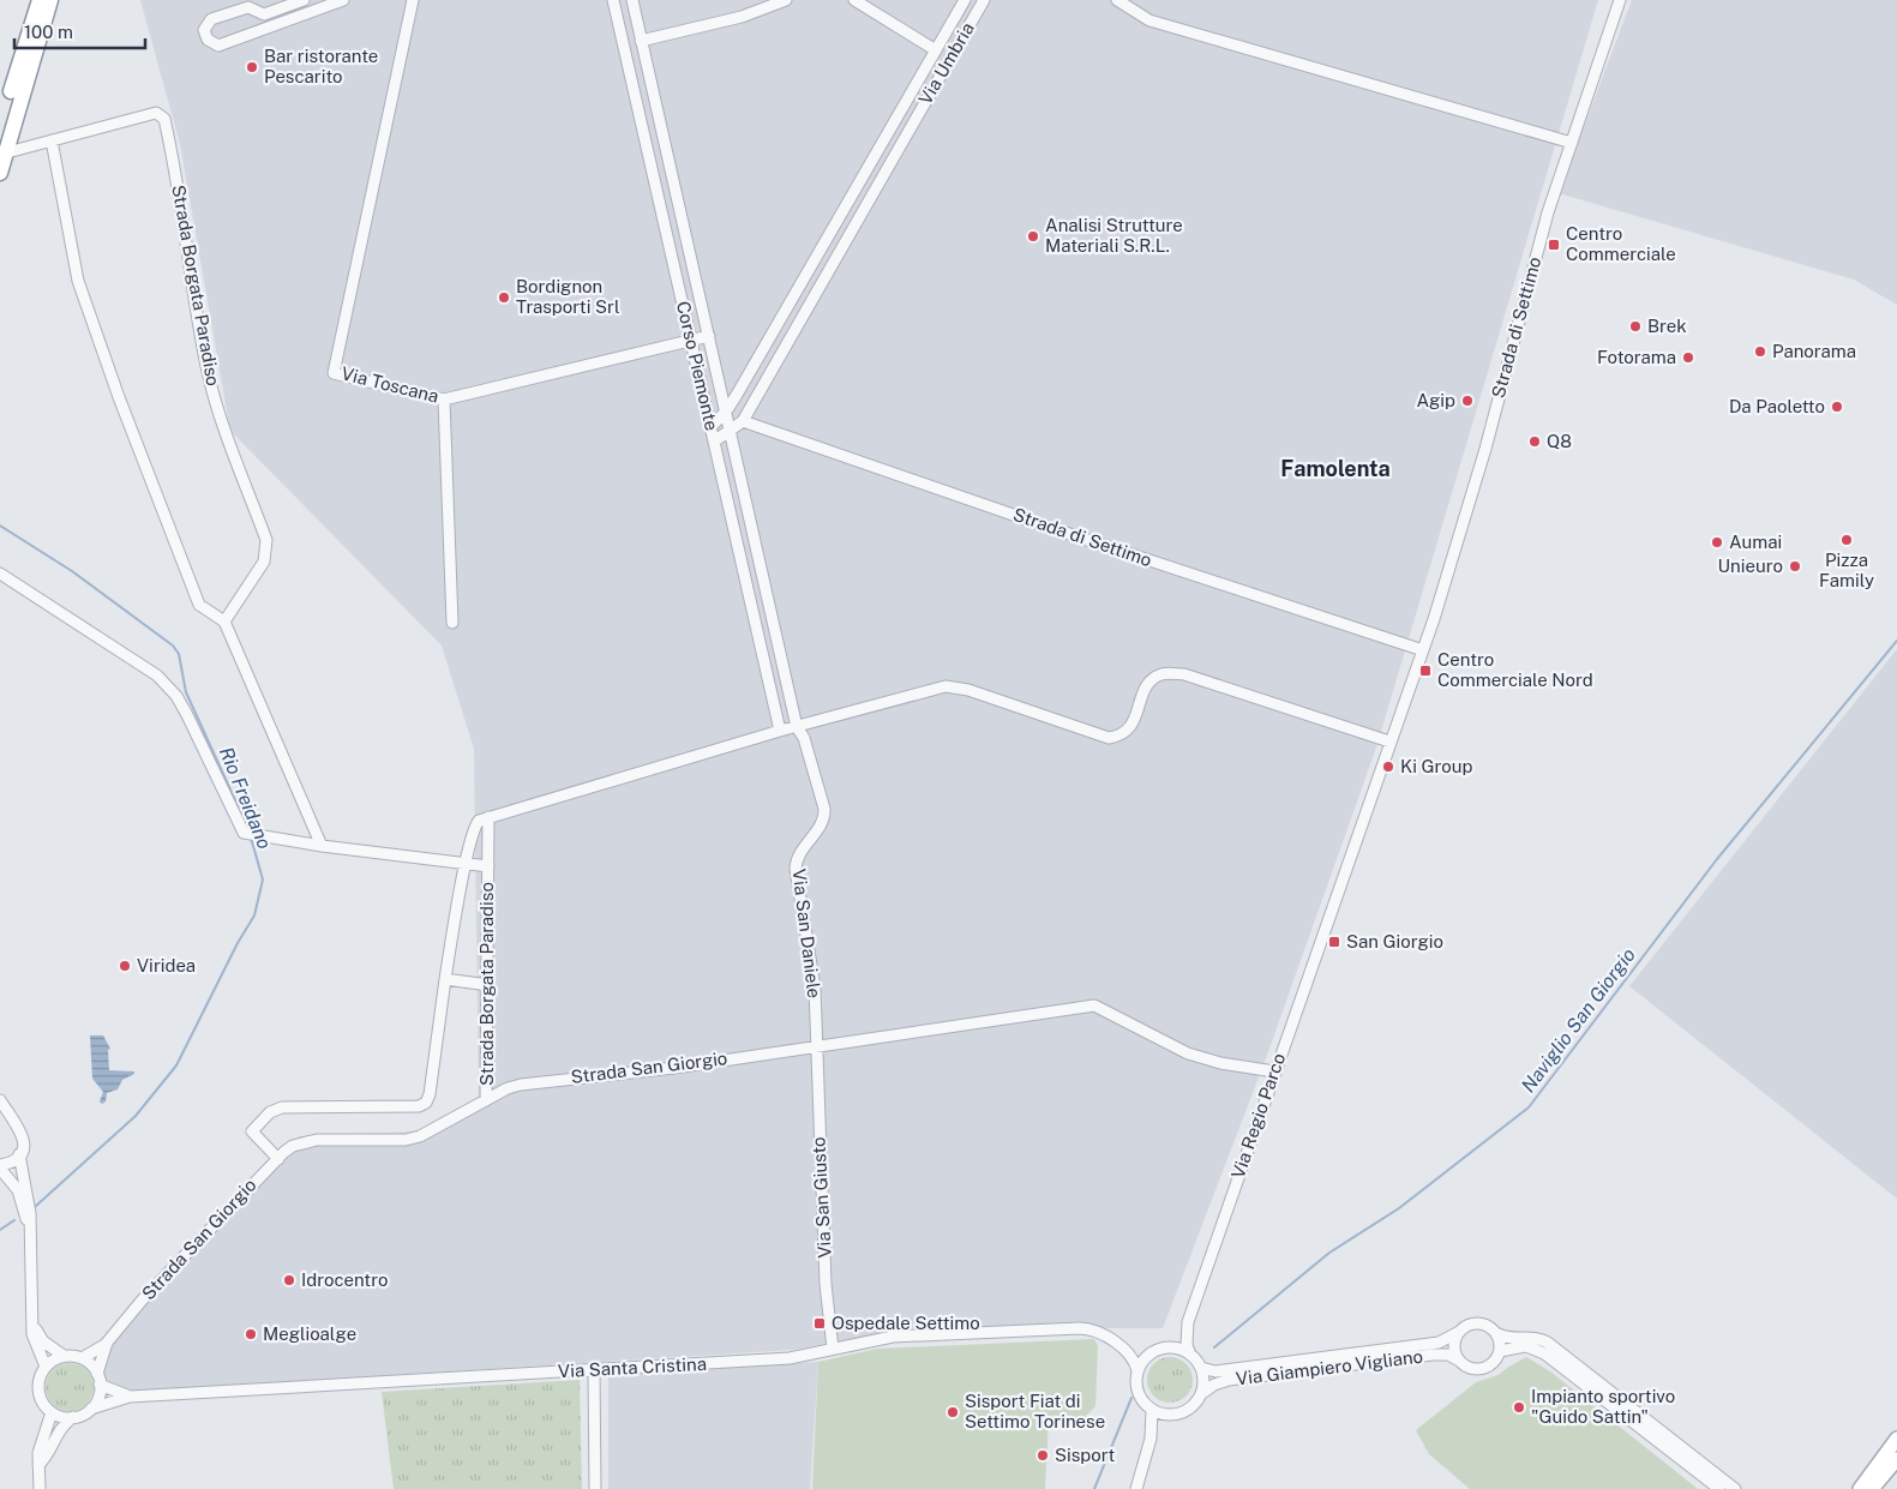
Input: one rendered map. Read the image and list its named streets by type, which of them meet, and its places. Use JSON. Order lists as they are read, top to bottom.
{
  "streets": {
    "street": [
      "Via Umbria",
      "Strada Borgata Paradiso",
      "Strada di Settimo",
      "Corso Piemonte",
      "Via Toscana",
      "Via San Daniele",
      "Strada San Giorgio",
      "Via Regio Parco",
      "Via San Giusto",
      "Via Santa Cristina",
      "Via Giampiero Vigliano"
    ]
  },
  "crossings": [
    ["Via Umbria", "Strada di Settimo"],
    ["Via Umbria", "Corso Piemonte"],
    ["Strada Borgata Paradiso", "Strada San Giorgio"],
    ["Strada di Settimo", "Via Regio Parco"],
    ["Corso Piemonte", "Via Toscana"],
    ["Corso Piemonte", "Via San Daniele"],
    ["Via San Daniele", "Strada San Giorgio"],
    ["Via San Daniele", "Via San Giusto"],
    ["Strada San Giorgio", "Via Regio Parco"],
    ["Strada San Giorgio", "Via San Giusto"],
    ["Strada San Giorgio", "Via Santa Cristina"],
    ["Via Regio Parco", "Via Santa Cristina"],
    ["Via Regio Parco", "Via Giampiero Vigliano"],
    ["Via San Giusto", "Via Santa Cristina"],
    ["Via Santa Cristina", "Via Giampiero Vigliano"]
  ],
  "districts": ["Famolenta"],
  "water": ["Rio Freidano", "Naviglio San Giorgio"],
  "places": {
    "other": [
      "Bar ristorante Pescarito",
      "Analisi Strutture Materiali S.R.L.",
      "Bordignon Trasporti Srl",
      "Brek",
      "Panorama",
      "Fotorama",
      "Agip",
      "Da Paoletto",
      "Q8",
      "Pizza Family",
      "Aumai",
      "Unieuro",
      "Ki Group",
      "Viridea",
      "Idrocentro",
      "Meglioalge",
      "Impianto sportivo \"Guido Sattin\"",
      "Sisport Fiat di Settimo Torinese",
      "Sisport"
    ],
    "transit": [
      "Centro Commerciale",
      "Centro Commerciale Nord",
      "San Giorgio",
      "Ospedale Settimo"
    ]
  },
  "scale_bar": "100 m"
}
